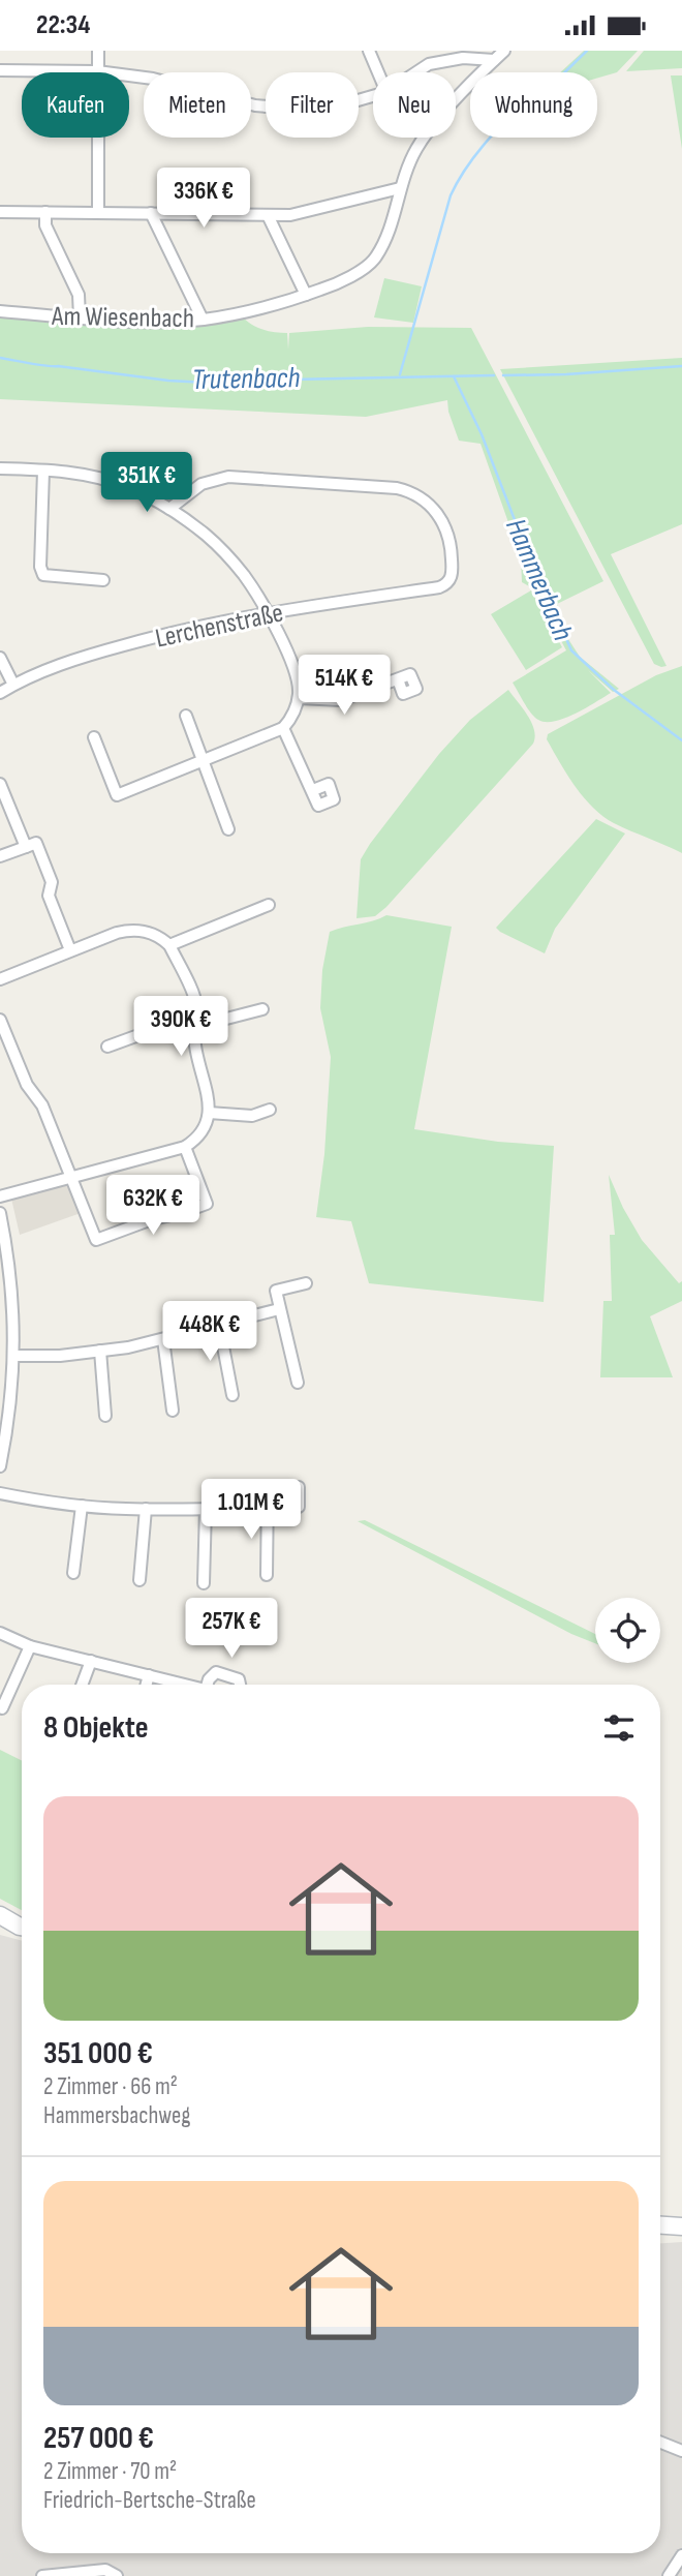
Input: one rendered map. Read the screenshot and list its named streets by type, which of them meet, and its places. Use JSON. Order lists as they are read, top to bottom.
{
  "streets": {
    "street": ["Am Wiesenbach", "Lerchenstraße"]
  },
  "water": ["Trutenbach", "Hammerbach"],
  "page": {
    "status": "22:34",
    "chip": [
      "Kaufen",
      "Mieten",
      "Filter",
      "Neu",
      "Wohnung"
    ],
    "price": [
      "336K €",
      "351K €",
      "514K €",
      "390K €",
      "632K €",
      "448K €",
      "1.01M €",
      "257K €"
    ],
    "heading": "8 Objekte",
    "list": [
      {
        "name": "351 000 €",
        "note": "2 Zimmer · 66 m² · Hammersbachweg"
      },
      {
        "name": "257 000 €",
        "note": "2 Zimmer · 70 m² · Friedrich-Bertsche-Straße"
      }
    ]
  }
}
